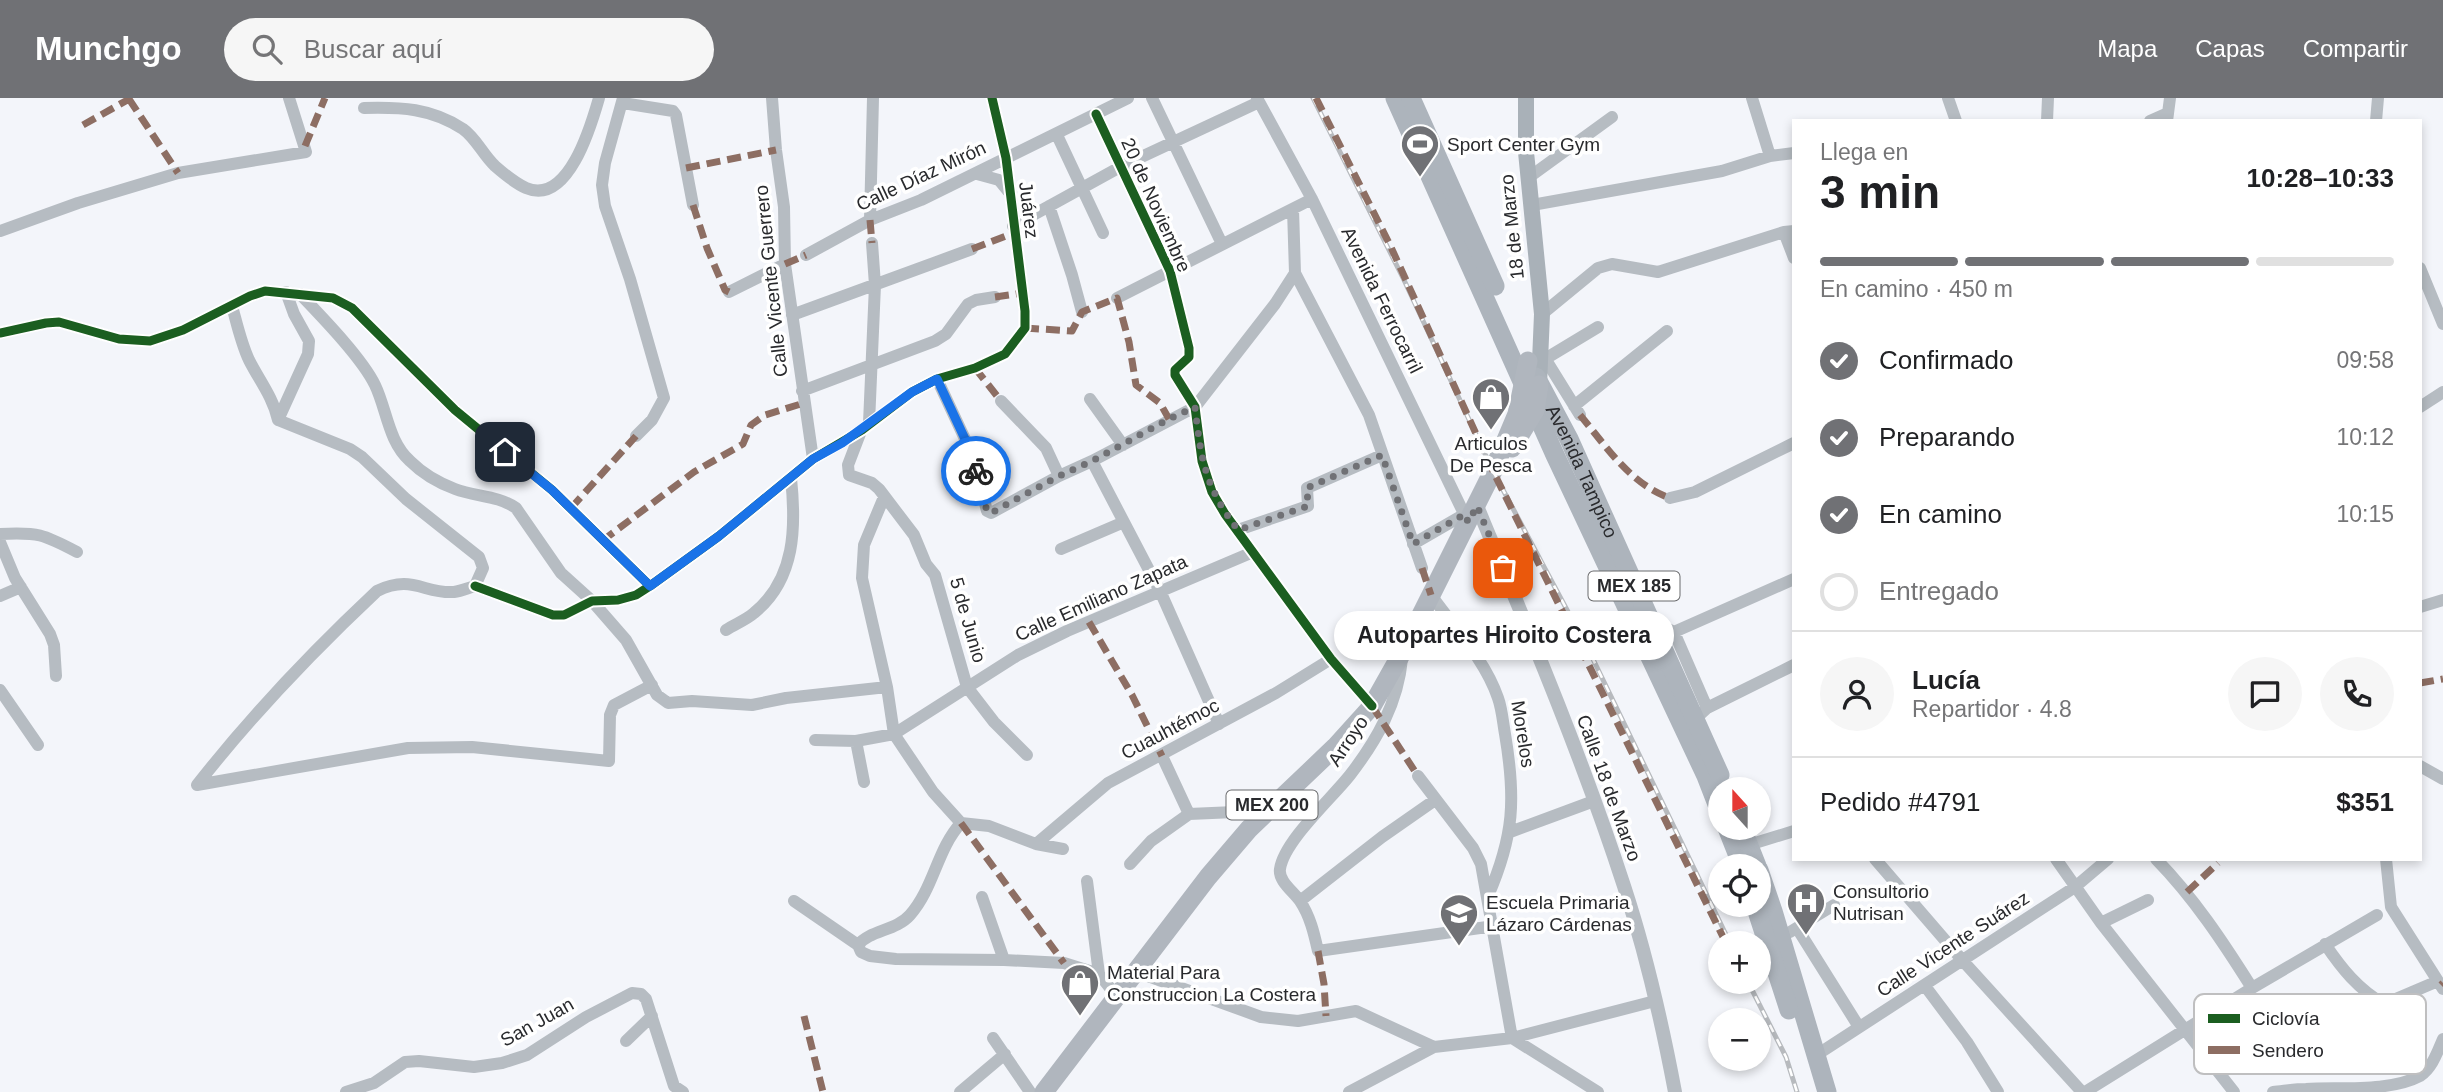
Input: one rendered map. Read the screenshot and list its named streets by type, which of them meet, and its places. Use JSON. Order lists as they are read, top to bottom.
{
  "streets": {
    "highway": ["MEX 200"],
    "main road": ["18 de Marzo", "Avenida Tampico", "MEX 185"],
    "street": [
      "Calle Díaz Mirón",
      "20 de Noviembre",
      "Juárez",
      "Calle Vicente Guerrero",
      "Avenida Ferrocarril",
      "Calle Emiliano Zapata",
      "5 de Junio",
      "Cuauhtémoc",
      "Morelos",
      "Arroyo",
      "Calle 18 de Marzo",
      "Calle Vicente Suárez",
      "San Juan"
    ]
  },
  "crossings": [
    ["Calle Díaz Mirón", "20 de Noviembre"],
    ["Calle Díaz Mirón", "Juárez"],
    ["20 de Noviembre", "Calle Emiliano Zapata"],
    ["20 de Noviembre", "Cuauhtémoc"],
    ["20 de Noviembre", "MEX 200"],
    ["18 de Marzo", "MEX 185"],
    ["18 de Marzo", "MEX 200"],
    ["Avenida Ferrocarril", "Calle 18 de Marzo"],
    ["Avenida Ferrocarril", "MEX 200"],
    ["Avenida Tampico", "MEX 185"],
    ["Avenida Tampico", "MEX 200"],
    ["MEX 185", "MEX 200"],
    ["Calle Emiliano Zapata", "5 de Junio"],
    ["Morelos", "MEX 200"],
    ["Arroyo", "MEX 200"],
    ["Calle 18 de Marzo", "MEX 200"]
  ],
  "places": {
    "sports": ["Sport Center Gym"],
    "shop": ["Articulos De Pesca", "Material Para Construccion La Costera"],
    "other": ["Autopartes Hiroito Costera"],
    "hospital": ["Consultorio Nutrisan"],
    "school or university": ["Escuela Primaria Lázaro Cárdenas"]
  },
  "legend": ["Ciclovía", "Sendero"],
  "north": "top",
  "page": {
    "header": "Munchgo",
    "search": "Buscar aquí",
    "nav": ["Mapa", "Capas", "Compartir"],
    "heading": ["3 min", "Llega en", "10:28–10:33"],
    "panel": [
      "Lucía",
      "Repartidor · 4.8",
      "Pedido #4791",
      "$351"
    ],
    "bar": "En camino · 450 m",
    "list": [
      ["Confirmado", "09:58"],
      ["Preparando", "10:12"],
      ["En camino", "10:15"],
      "Entregado"
    ],
    "bubble": "Autopartes Hiroito Costera",
    "map_buttons": ["+", "−"]
  }
}
